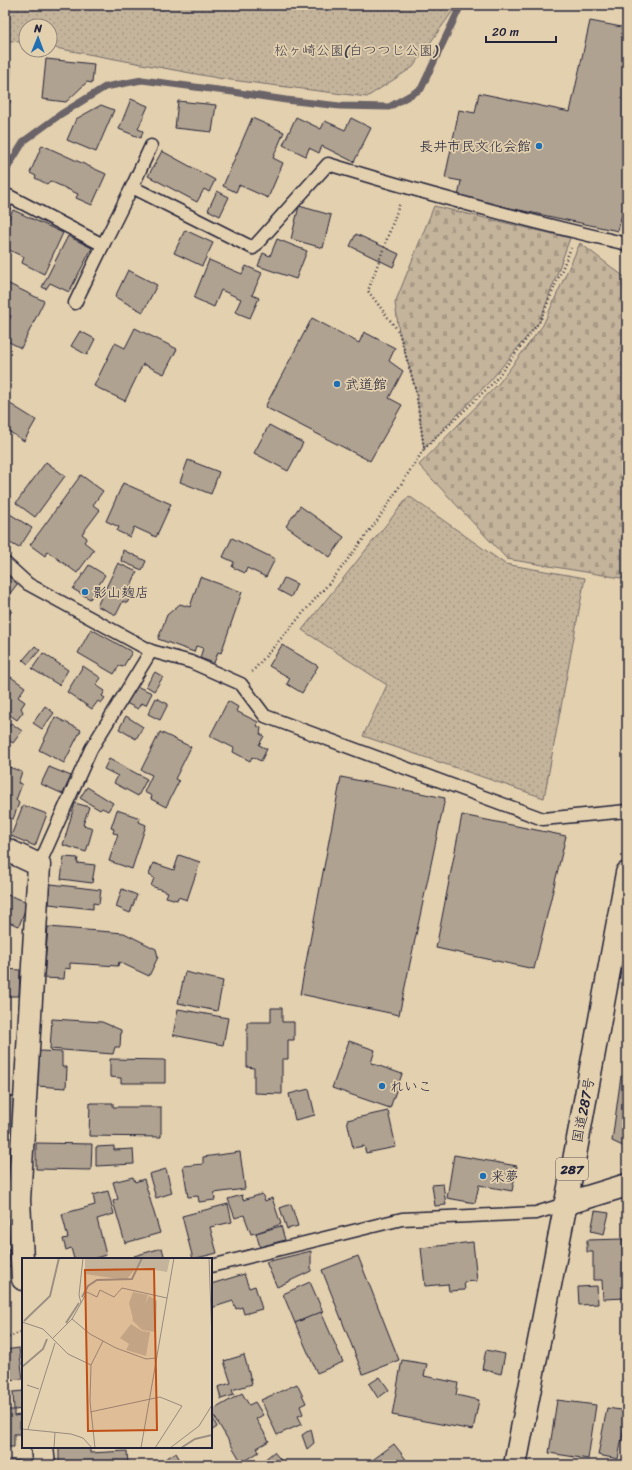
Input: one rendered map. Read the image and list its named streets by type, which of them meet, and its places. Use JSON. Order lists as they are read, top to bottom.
{
  "streets": {
    "main road": ["国道287号", "287"]
  },
  "parks": ["松ヶ崎公園(白つつじ公園)"],
  "places": [
    "長井市民文化会館",
    "武道館",
    "影山麹店",
    "れいこ",
    "来夢"
  ],
  "scale_bar": "20 m",
  "north": "top"
}
